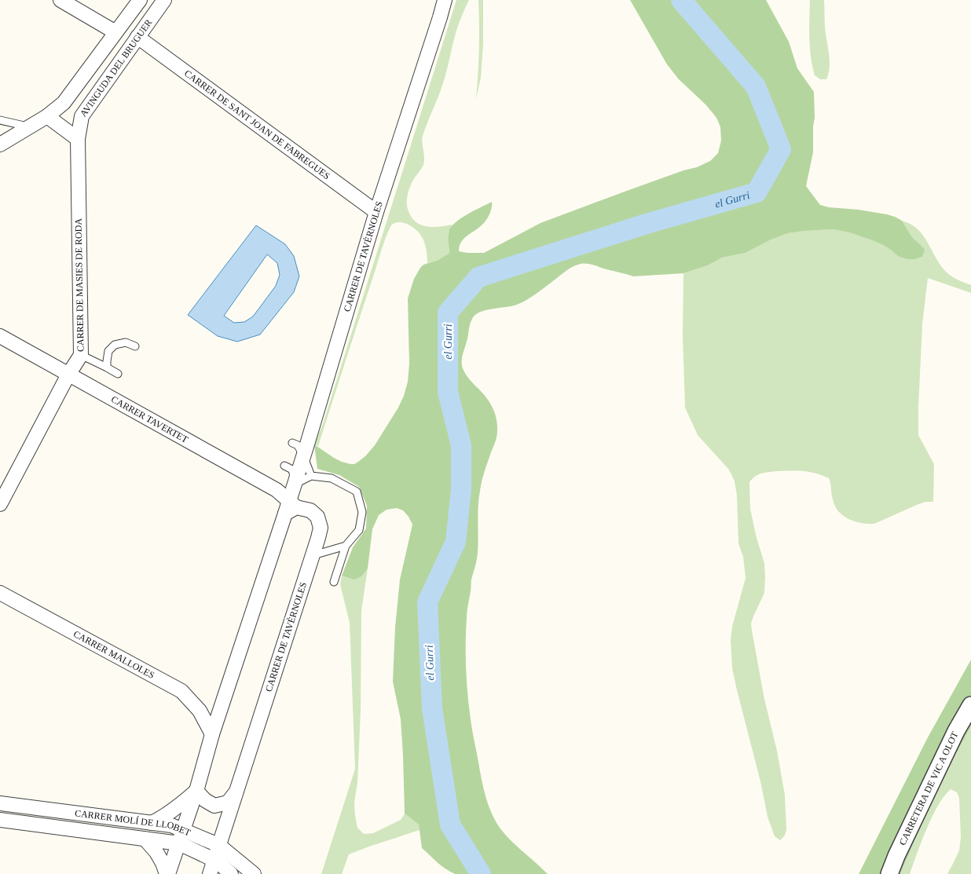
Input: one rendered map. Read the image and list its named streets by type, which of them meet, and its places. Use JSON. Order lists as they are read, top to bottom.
{
  "streets": {
    "street": [
      "AVINGUDA DEL BRUGUER",
      "CARRER DE SANT JOAN DE FABREGUES",
      "CARRER DE TAVÈRNOLES",
      "CARRER DE MASIES DE RODA",
      "CARRER TAVERTET",
      "CARRER MALLOLES",
      "CARRETERA DE VIC A OLOT",
      "CARRER MOLÍ DE LLOBET"
    ]
  },
  "crossings": [
    ["AVINGUDA DEL BRUGUER", "CARRER DE SANT JOAN DE FABREGUES"],
    ["AVINGUDA DEL BRUGUER", "CARRER DE MASIES DE RODA"],
    ["CARRER DE SANT JOAN DE FABREGUES", "CARRER DE TAVÈRNOLES"],
    ["CARRER DE TAVÈRNOLES", "CARRER TAVERTET"],
    ["CARRER DE TAVÈRNOLES", "CARRER MALLOLES"],
    ["CARRER DE TAVÈRNOLES", "CARRER MOLÍ DE LLOBET"],
    ["CARRER DE MASIES DE RODA", "CARRER TAVERTET"]
  ],
  "water": ["el Gurri"]
}
